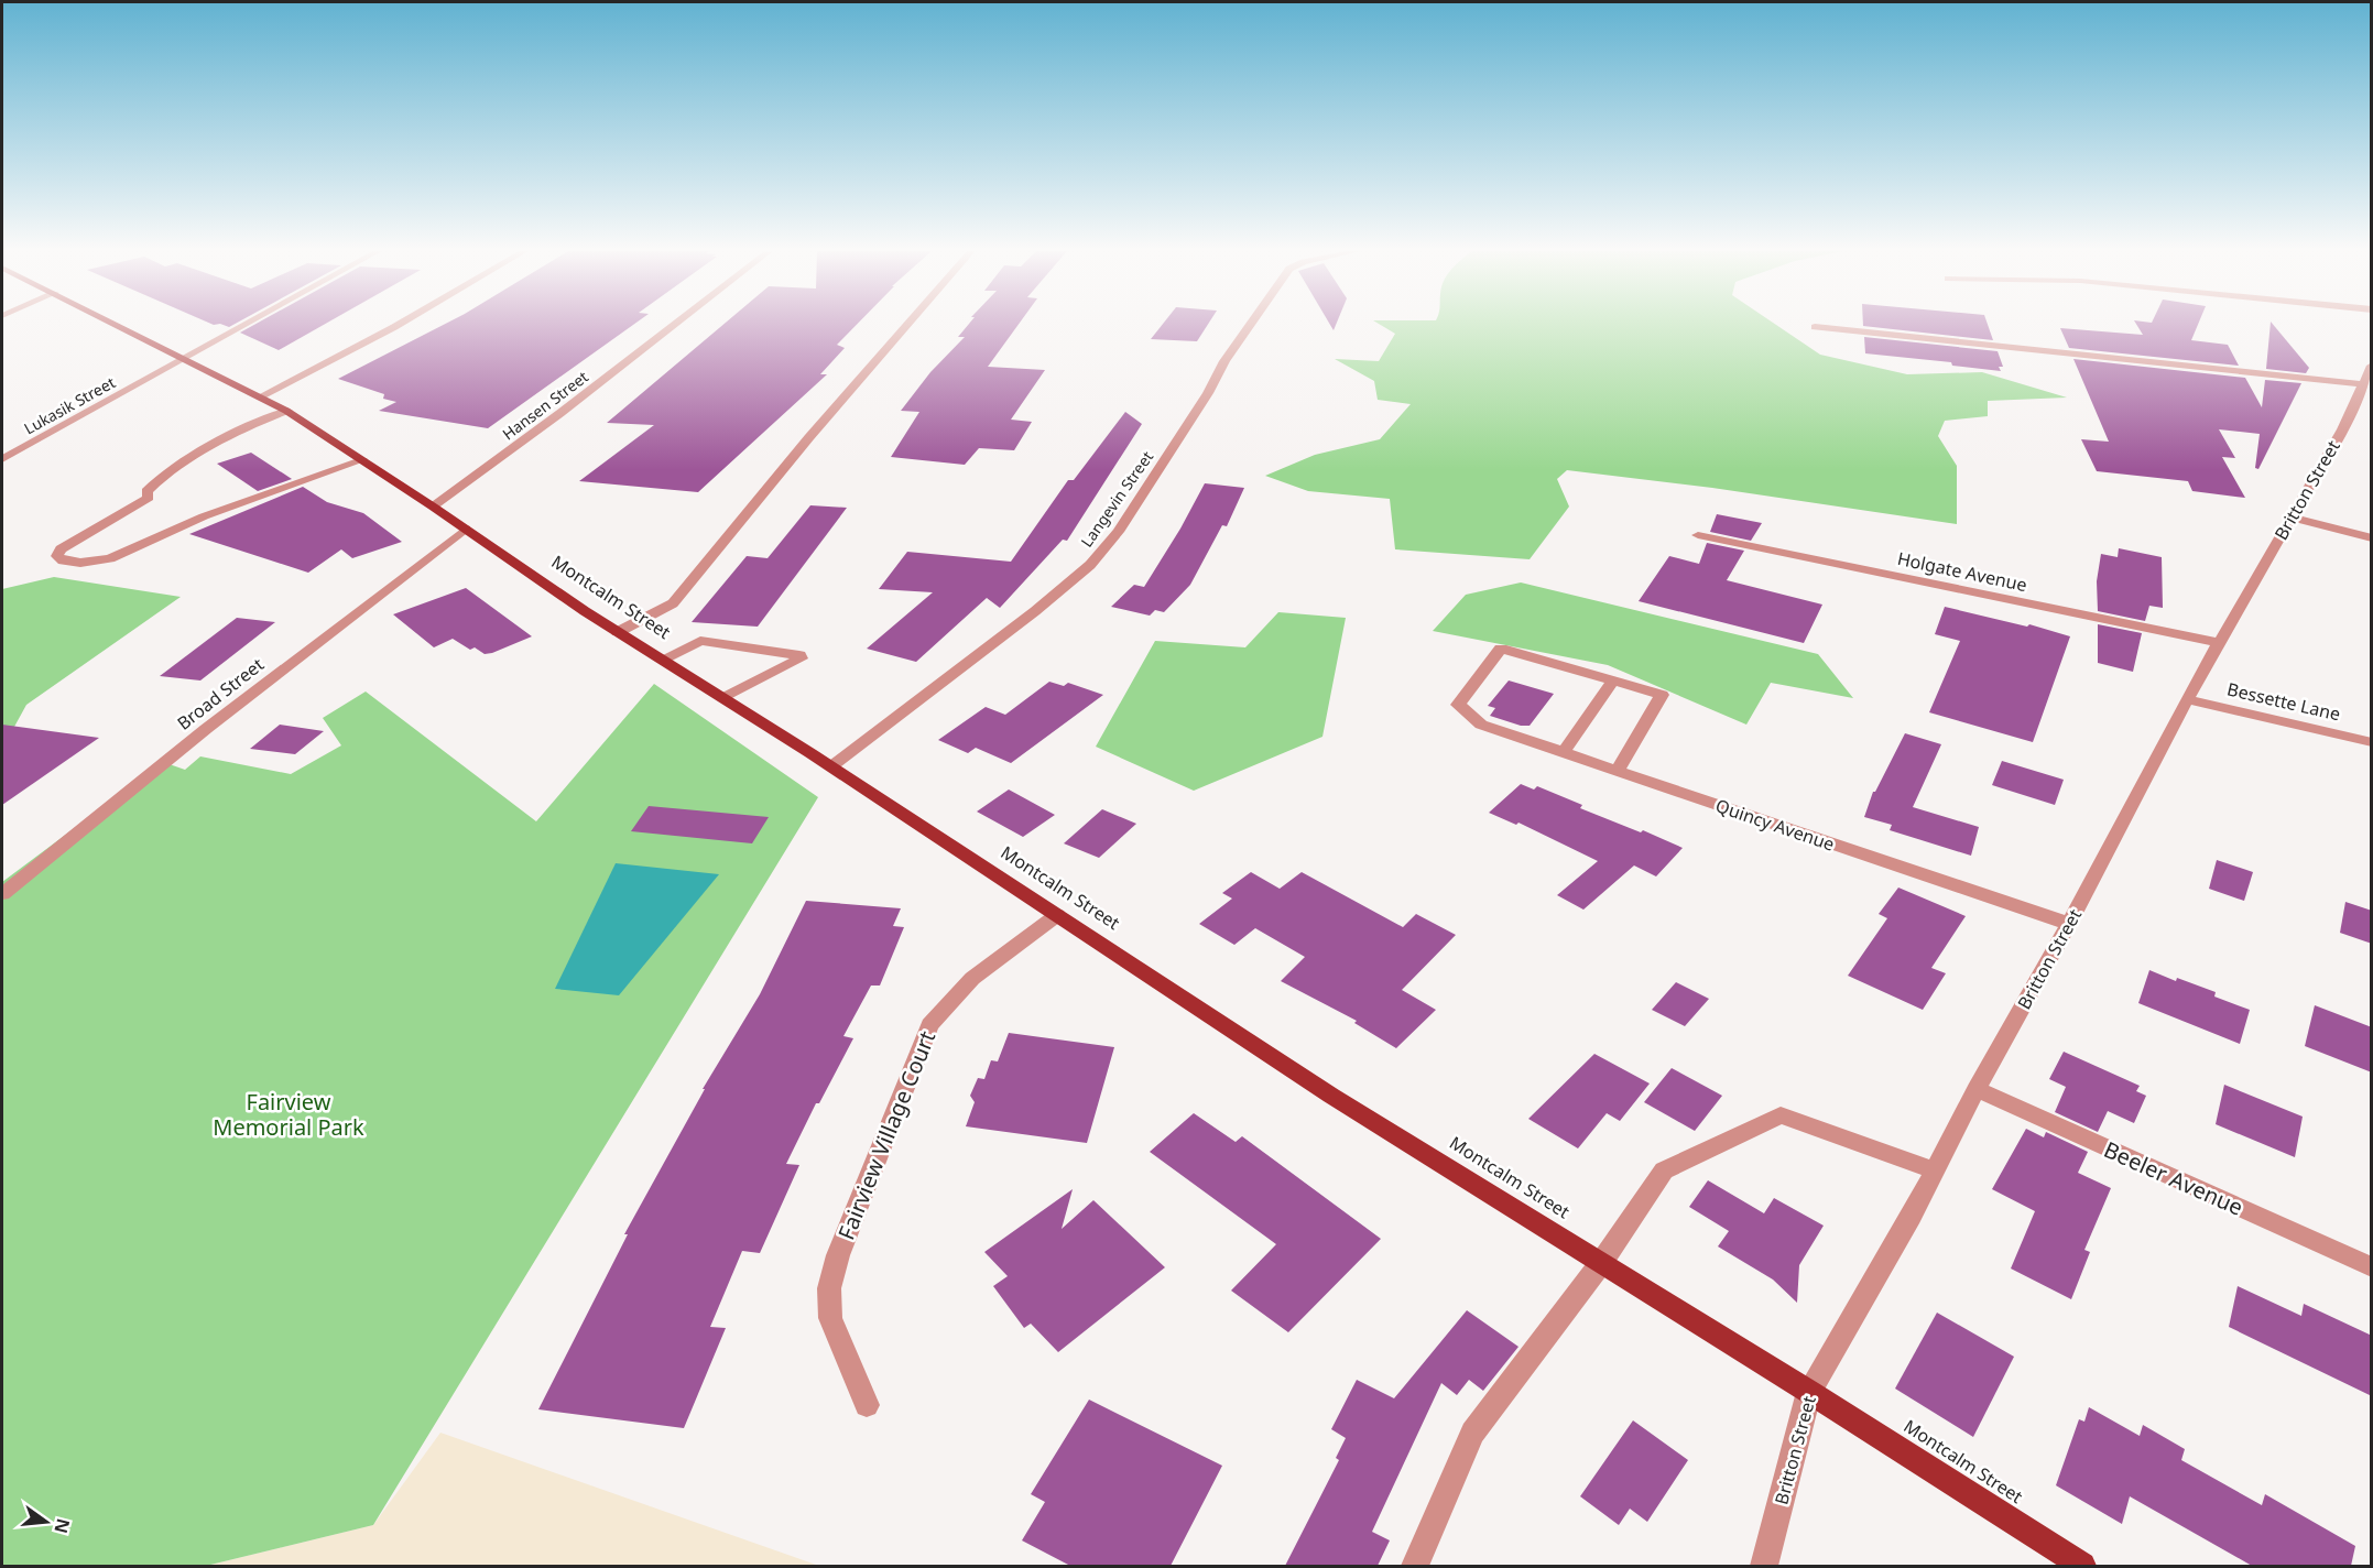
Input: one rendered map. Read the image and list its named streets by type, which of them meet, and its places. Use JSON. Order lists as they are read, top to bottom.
{
  "streets": {
    "main road": ["Montcalm Street"],
    "street": [
      "Lukasik Street",
      "Hansen Street",
      "Britton Street",
      "Langevin Street",
      "Holgate Avenue",
      "Broad Street",
      "Bessette Lane",
      "Quincy Avenue",
      "Fairview Village Court",
      "Beeler Avenue"
    ]
  },
  "crossings": [
    ["Lukasik Street", "Montcalm Street"],
    ["Hansen Street", "Montcalm Street"],
    ["Britton Street", "Holgate Avenue"],
    ["Britton Street", "Montcalm Street"],
    ["Britton Street", "Bessette Lane"],
    ["Britton Street", "Quincy Avenue"],
    ["Britton Street", "Beeler Avenue"],
    ["Langevin Street", "Montcalm Street"],
    ["Montcalm Street", "Broad Street"],
    ["Montcalm Street", "Fairview Village Court"]
  ],
  "parks": ["Fairview Memorial Park"],
  "north": "right"
}
